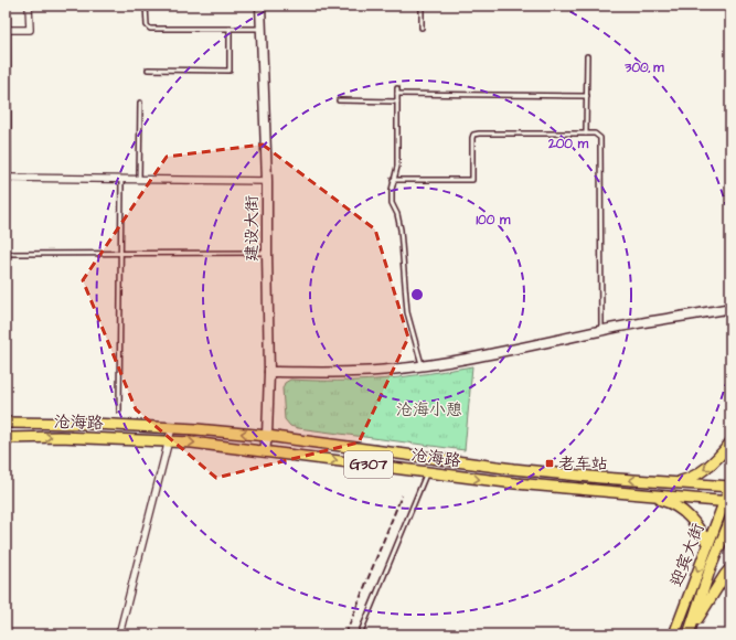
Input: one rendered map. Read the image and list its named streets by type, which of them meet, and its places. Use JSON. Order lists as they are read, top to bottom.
{
  "streets": {
    "main road": ["沧海路", "G307", "迎宾大街"],
    "street": ["建设大街"]
  },
  "crossings": [
    ["建设大街", "沧海路"],
    ["沧海路", "迎宾大街"]
  ],
  "parks": ["沧海小憩"],
  "places": {
    "transit": ["老车站"]
  },
  "rings": ["300 m", "200 m", "100 m"]
}
